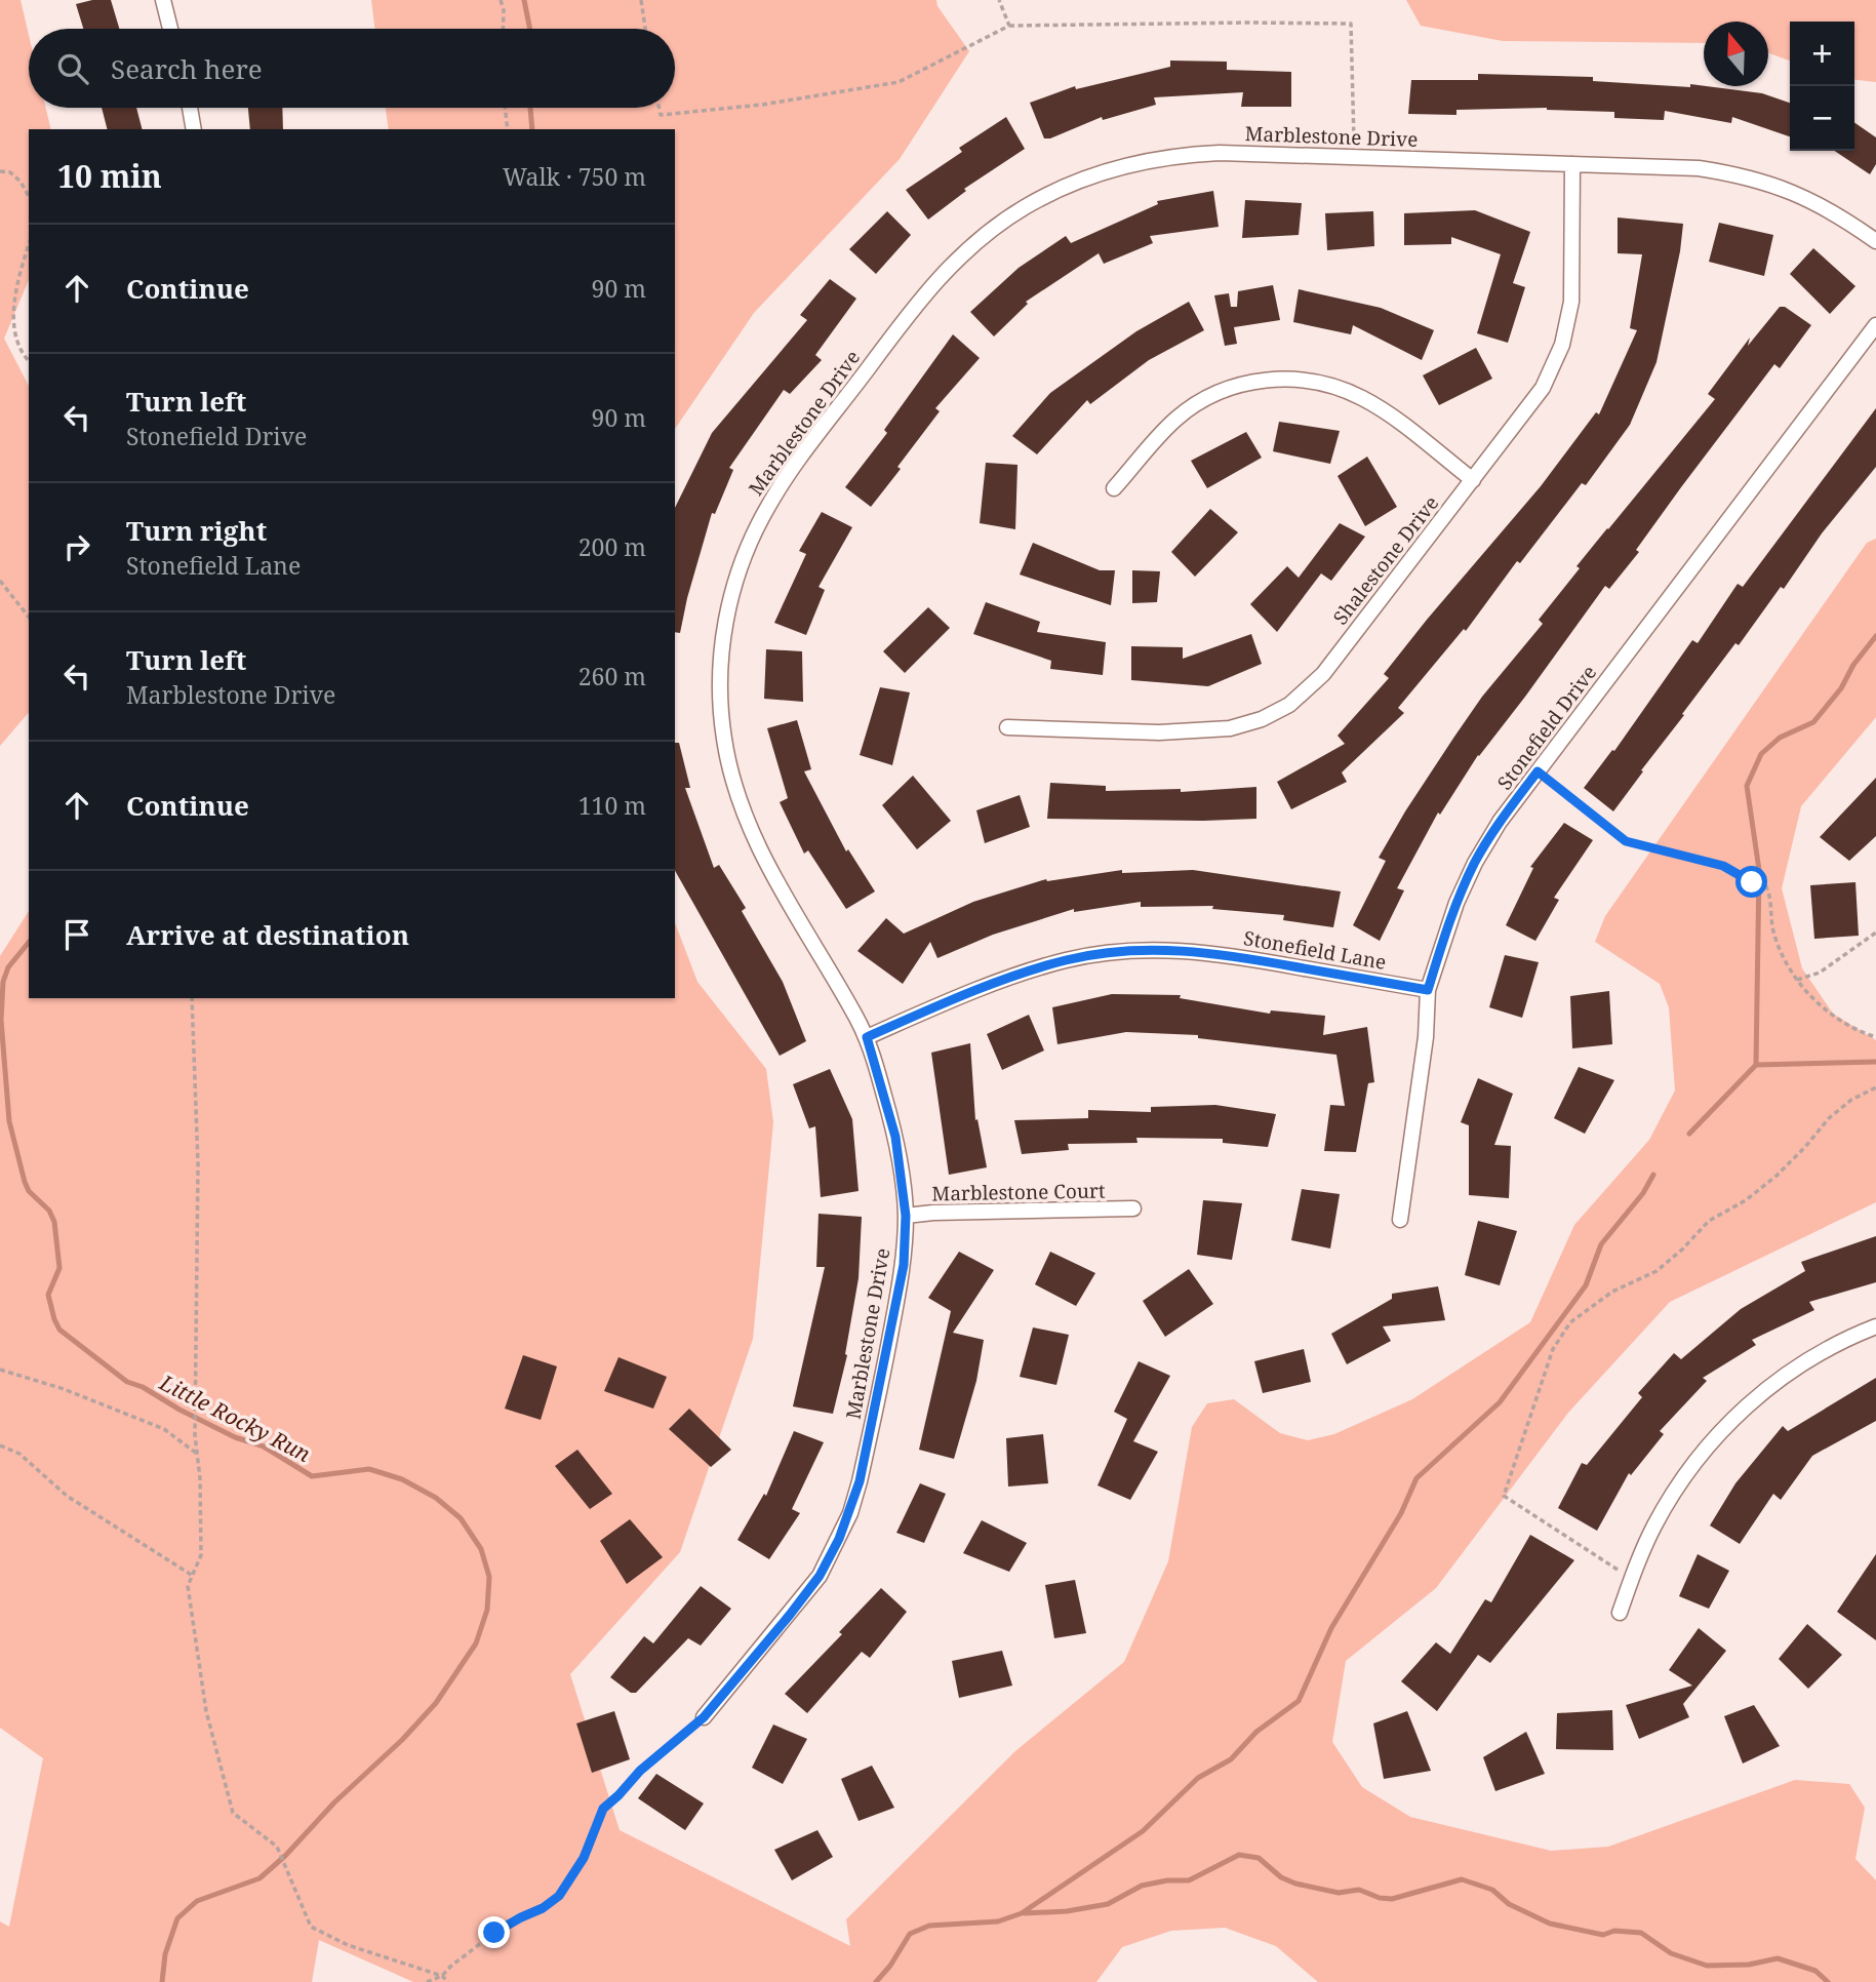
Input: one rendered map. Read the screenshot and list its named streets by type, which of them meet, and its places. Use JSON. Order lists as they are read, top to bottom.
{
  "streets": {
    "street": [
      "Marblestone Drive",
      "Shalestone Drive",
      "Stonefield Drive",
      "Stonefield Lane",
      "Marblestone Court"
    ]
  },
  "crossings": [
    ["Marblestone Drive", "Shalestone Drive"],
    ["Marblestone Drive", "Stonefield Lane"],
    ["Marblestone Drive", "Marblestone Court"],
    ["Stonefield Drive", "Stonefield Lane"]
  ],
  "water": ["Little Rocky Run"],
  "north": "top",
  "page": {
    "map_buttons": ["+", "−"],
    "search": "Search here",
    "heading": ["10 min", "Walk · 750 m"],
    "list": [
      ["Continue", "90 m"],
      ["Turn left", "Stonefield Drive", "90 m"],
      ["Turn right", "Stonefield Lane", "200 m"],
      ["Turn left", "Marblestone Drive", "260 m"],
      ["Continue", "110 m"],
      "Arrive at destination"
    ]
  }
}
